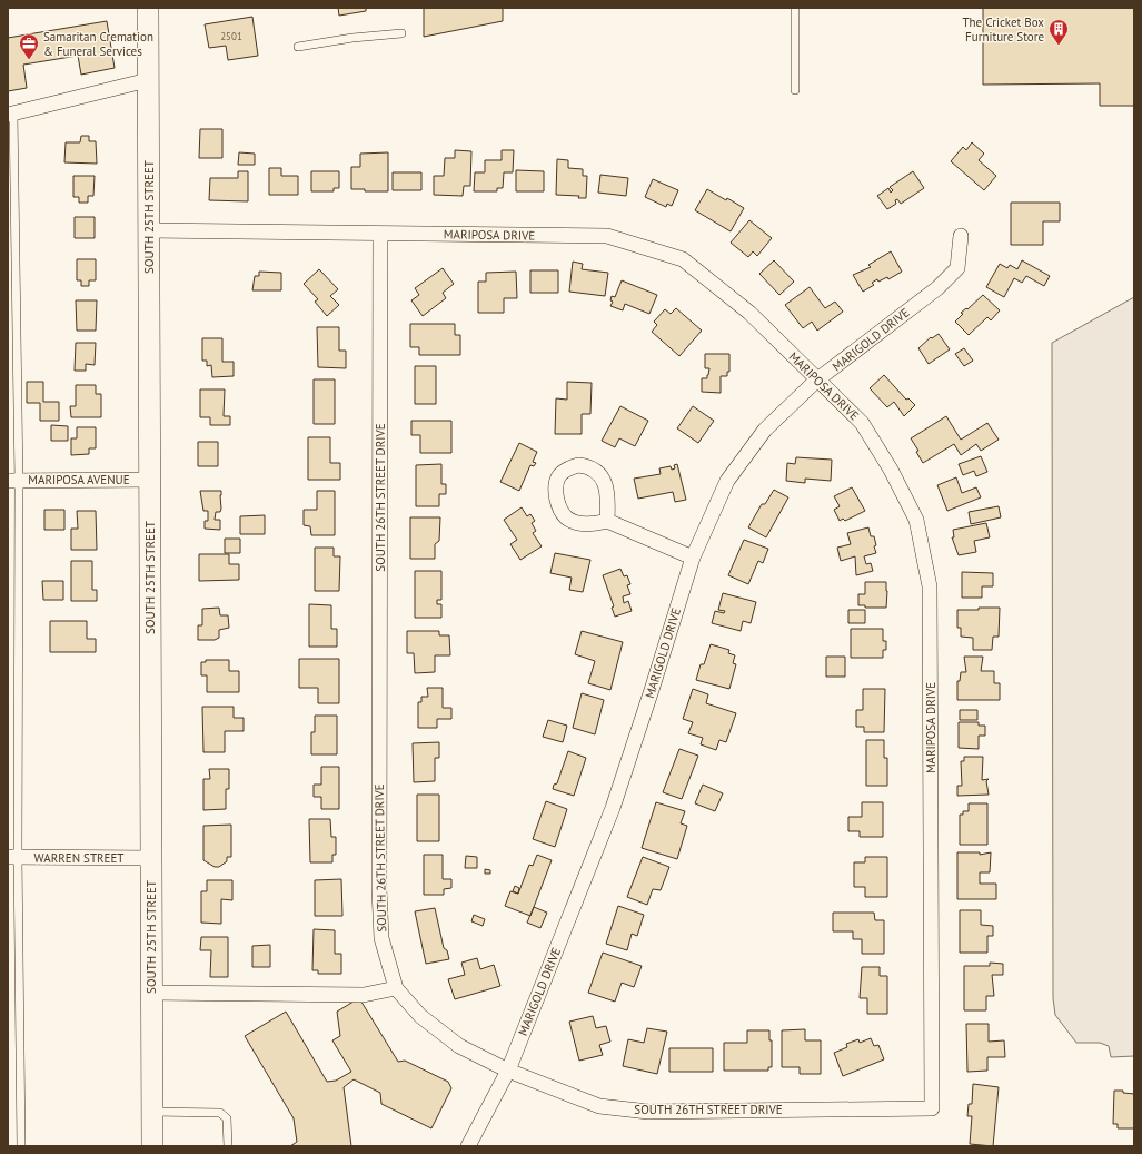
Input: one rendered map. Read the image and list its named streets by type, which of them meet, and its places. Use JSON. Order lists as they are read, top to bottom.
{
  "streets": {
    "main road": ["SOUTH 25TH STREET"],
    "street": [
      "MARIPOSA DRIVE",
      "MARIGOLD DRIVE",
      "MARIPOSA AVENUE",
      "SOUTH 26TH STREET DRIVE",
      "WARREN STREET"
    ]
  },
  "crossings": [
    ["SOUTH 25TH STREET", "MARIPOSA DRIVE"],
    ["SOUTH 25TH STREET", "MARIPOSA AVENUE"],
    ["SOUTH 25TH STREET", "WARREN STREET"],
    ["MARIPOSA DRIVE", "MARIGOLD DRIVE"],
    ["MARIPOSA DRIVE", "SOUTH 26TH STREET DRIVE"],
    ["MARIGOLD DRIVE", "SOUTH 26TH STREET DRIVE"]
  ],
  "places": {
    "building": ["The Cricket Box Furniture Store"],
    "office": ["Samaritan Cremation & Funeral Services"]
  },
  "house_numbers": ["2501"]
}
